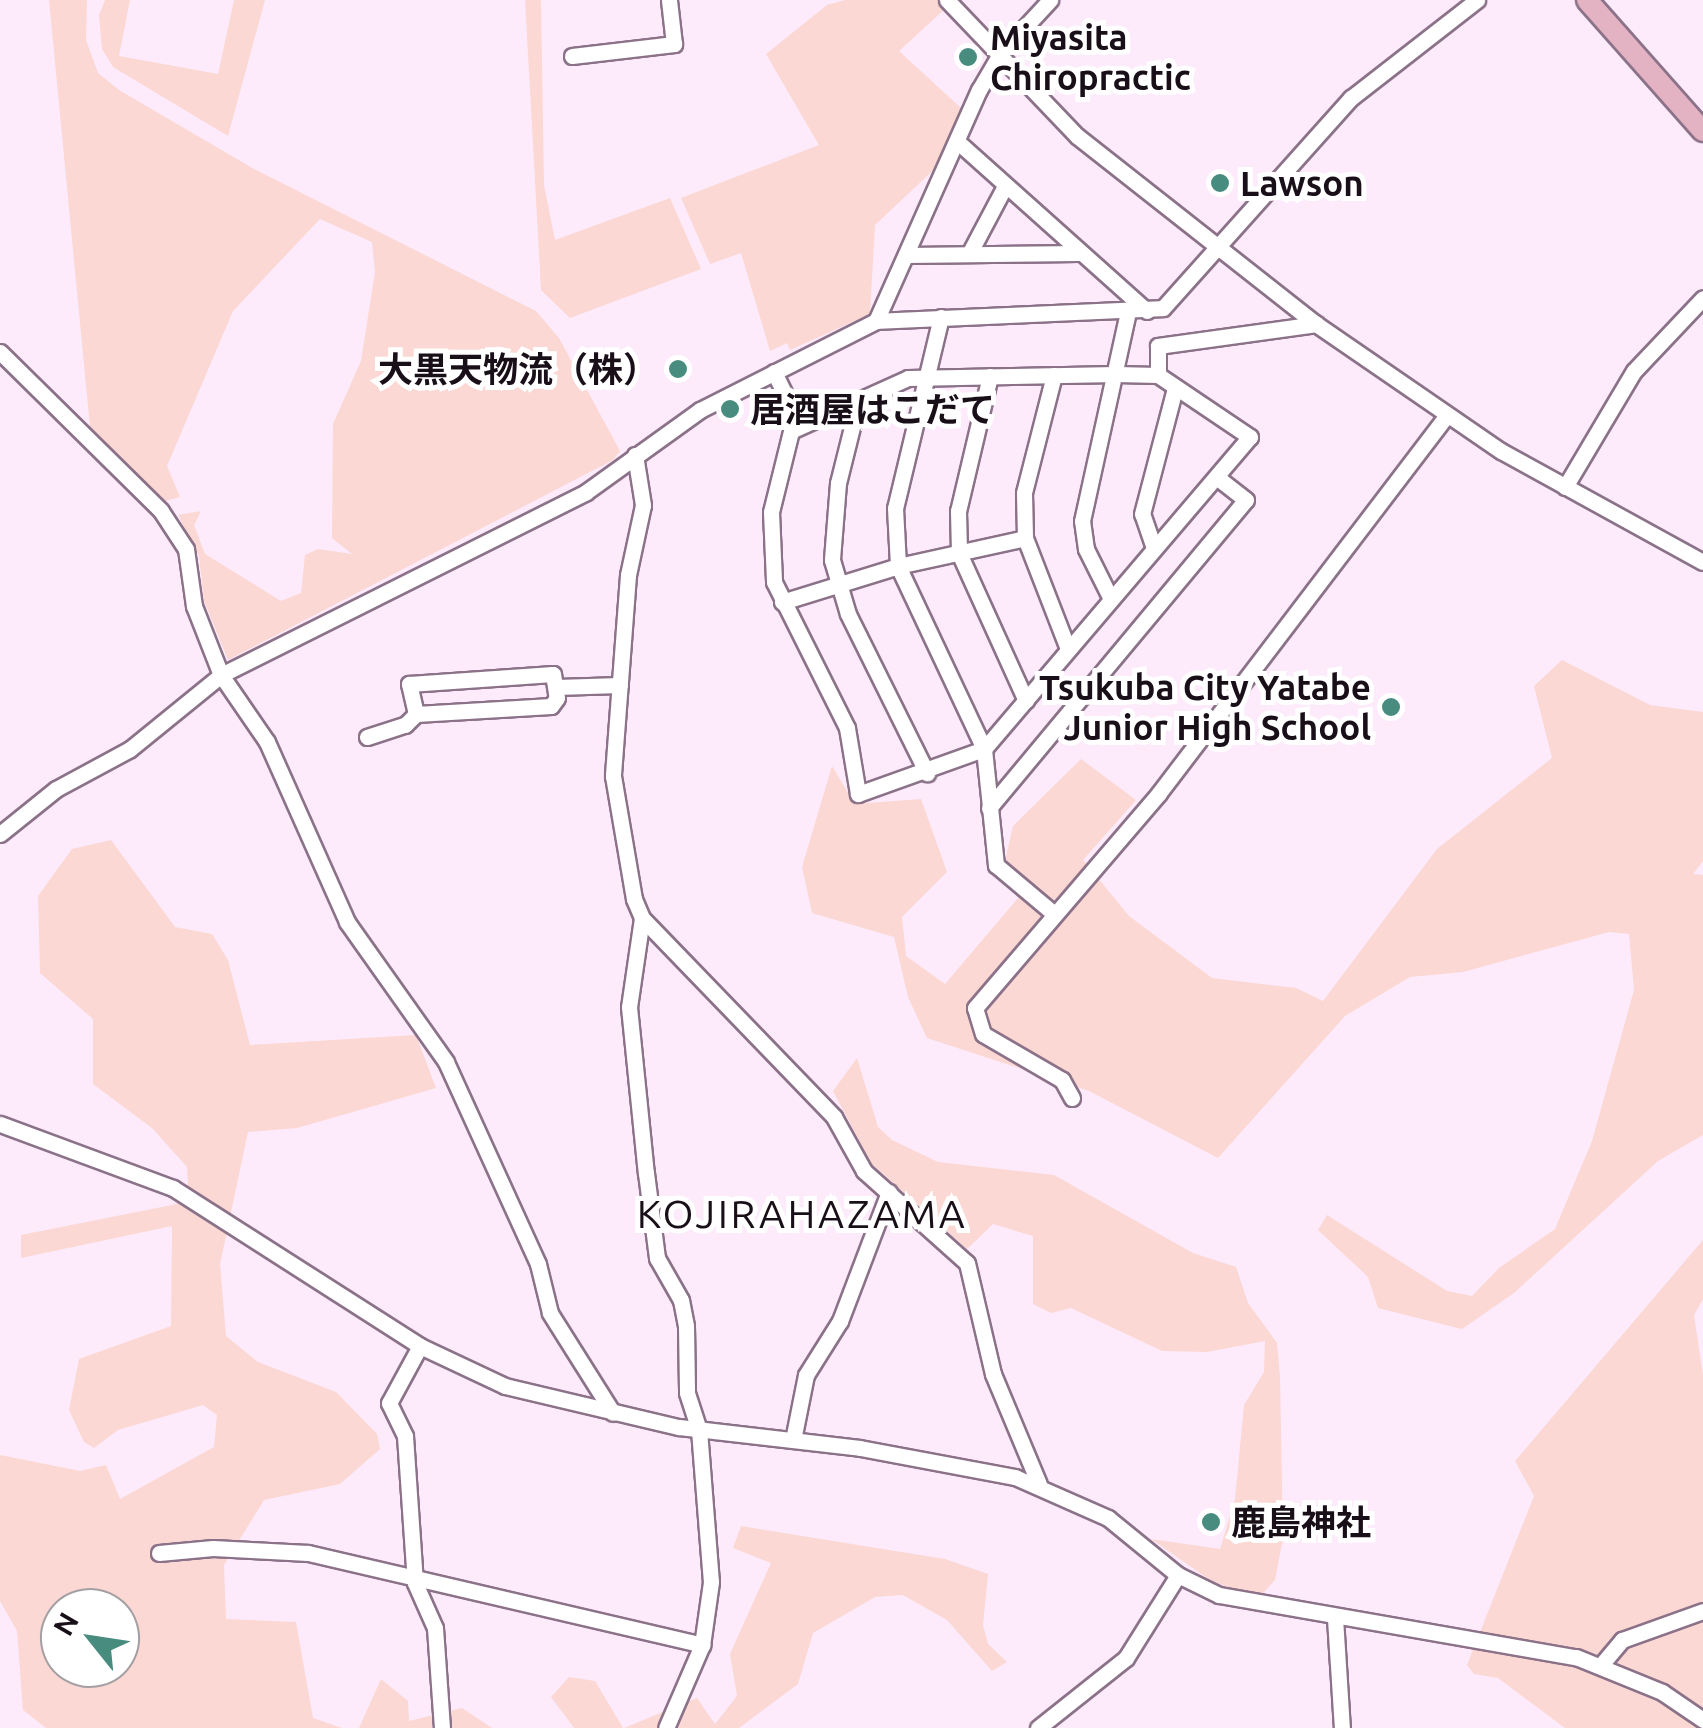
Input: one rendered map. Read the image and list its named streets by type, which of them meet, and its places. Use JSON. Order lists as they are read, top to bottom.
{
  "districts": ["KOJIRAHAZAMA"],
  "places": [
    "Miyasita Chiropractic",
    "Lawson",
    "大黒天物流（株）",
    "居酒屋はこだて",
    "Tsukuba City Yatabe Junior High School",
    "鹿島神社"
  ],
  "north": "top left"
}
